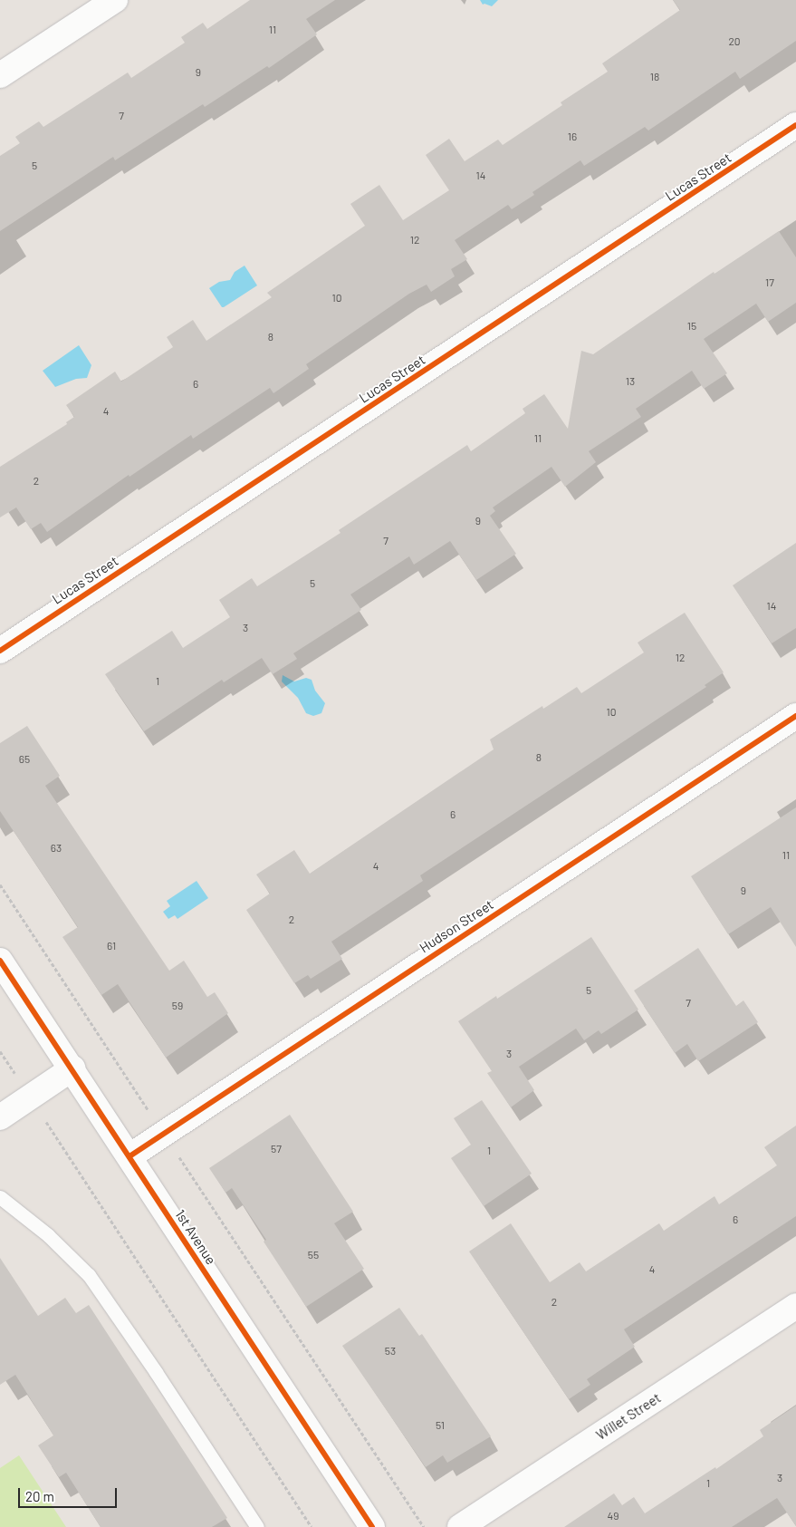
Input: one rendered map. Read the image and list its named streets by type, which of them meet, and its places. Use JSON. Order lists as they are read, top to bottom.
{
  "streets": {
    "street": [
      "Lucas Street",
      "Hudson Street",
      "1st Avenue",
      "Willet Street"
    ]
  },
  "crossings": [
    ["Hudson Street", "1st Avenue"]
  ],
  "house_numbers": [
    "11",
    "20",
    "9",
    "18",
    "7",
    "16",
    "5",
    "14",
    "12",
    "17",
    "10",
    "15",
    "8",
    "13",
    "6",
    "4",
    "11",
    "2",
    "9",
    "7",
    "5",
    "14",
    "3",
    "12",
    "1",
    "10",
    "8",
    "65",
    "6",
    "63",
    "11",
    "4",
    "9",
    "2",
    "61",
    "5",
    "7",
    "59",
    "3",
    "57",
    "1",
    "6",
    "55",
    "4",
    "2",
    "53",
    "51",
    "3",
    "1",
    "49"
  ],
  "scale_bar": "20 m"
}
